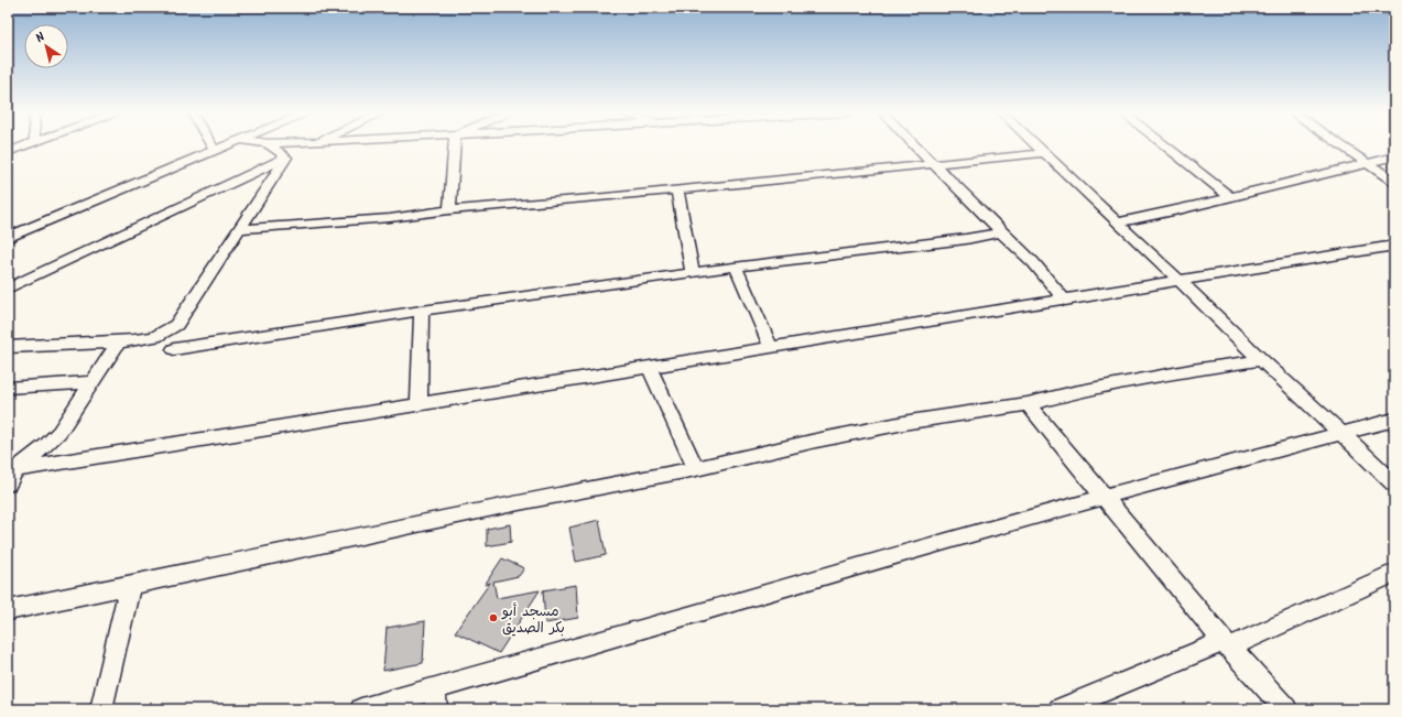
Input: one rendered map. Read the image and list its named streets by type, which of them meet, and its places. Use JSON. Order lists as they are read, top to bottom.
{
  "places": ["مسجد أبو بكر الصديق"],
  "north": "top left"
}
